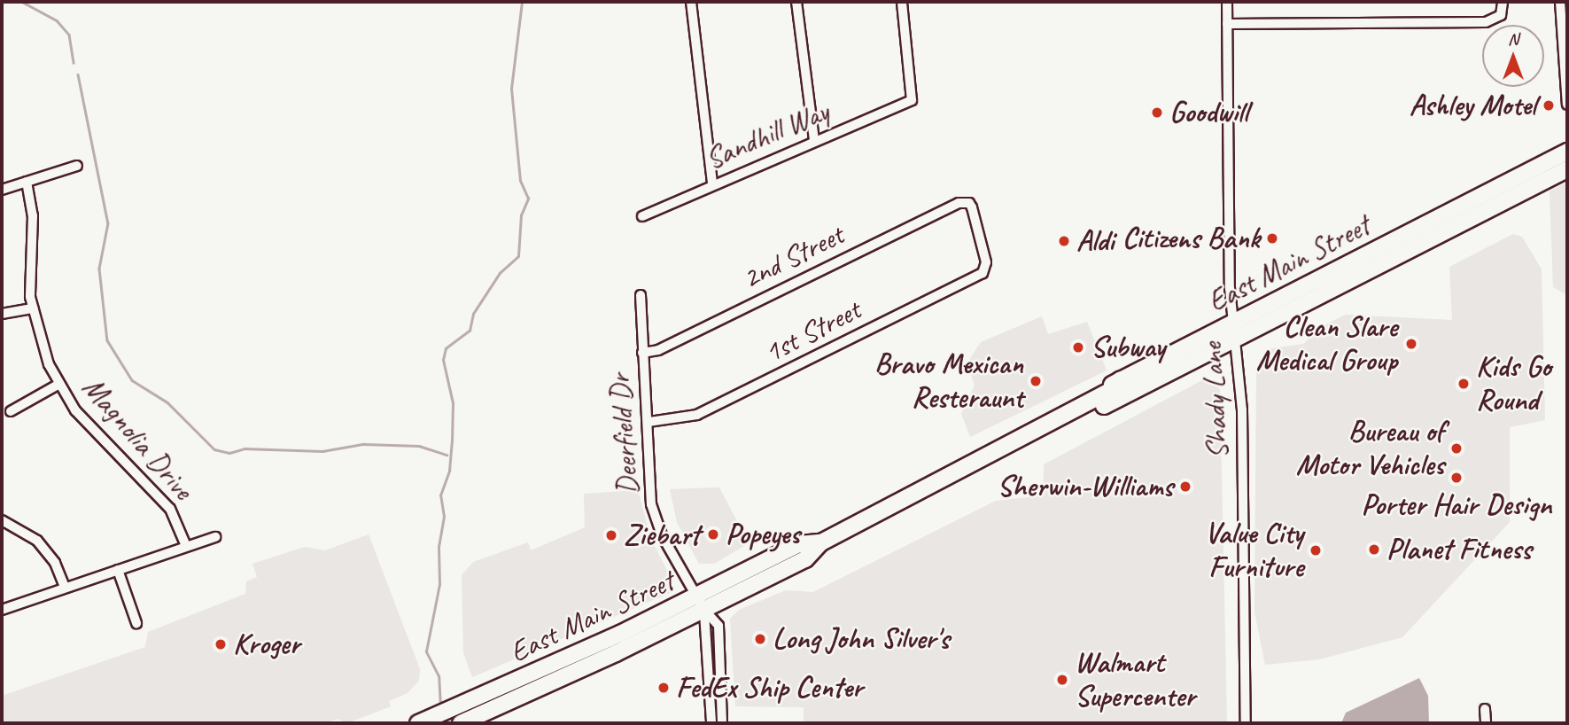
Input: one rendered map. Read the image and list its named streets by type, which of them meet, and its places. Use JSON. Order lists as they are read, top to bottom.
{
  "streets": {
    "main road": ["East Main Street"],
    "street": [
      "Sandhill Way",
      "2nd Street",
      "1st Street",
      "Shady Lane",
      "Deerfield Dr",
      "Magnolia Drive"
    ]
  },
  "crossings": [
    ["2nd Street", "1st Street"],
    ["2nd Street", "Deerfield Dr"],
    ["East Main Street", "Shady Lane"],
    ["East Main Street", "Deerfield Dr"],
    ["1st Street", "Deerfield Dr"]
  ],
  "places": [
    "Ashley Motel",
    "Goodwill",
    "Citizens Bank",
    "Aldi",
    "Clean Slare Medical Group",
    "Subway",
    "Bravo Mexican Resteraunt",
    "Kids Go Round",
    "Bureau of Motor Vehicles",
    "Porter Hair Design",
    "Sherwin-Williams",
    "Popeyes",
    "Ziebart",
    "Planet Fitness",
    "Value City Furniture",
    "Long John Silver's",
    "Kroger",
    "Walmart Supercenter",
    "FedEx Ship Center"
  ],
  "north": "top"
}
